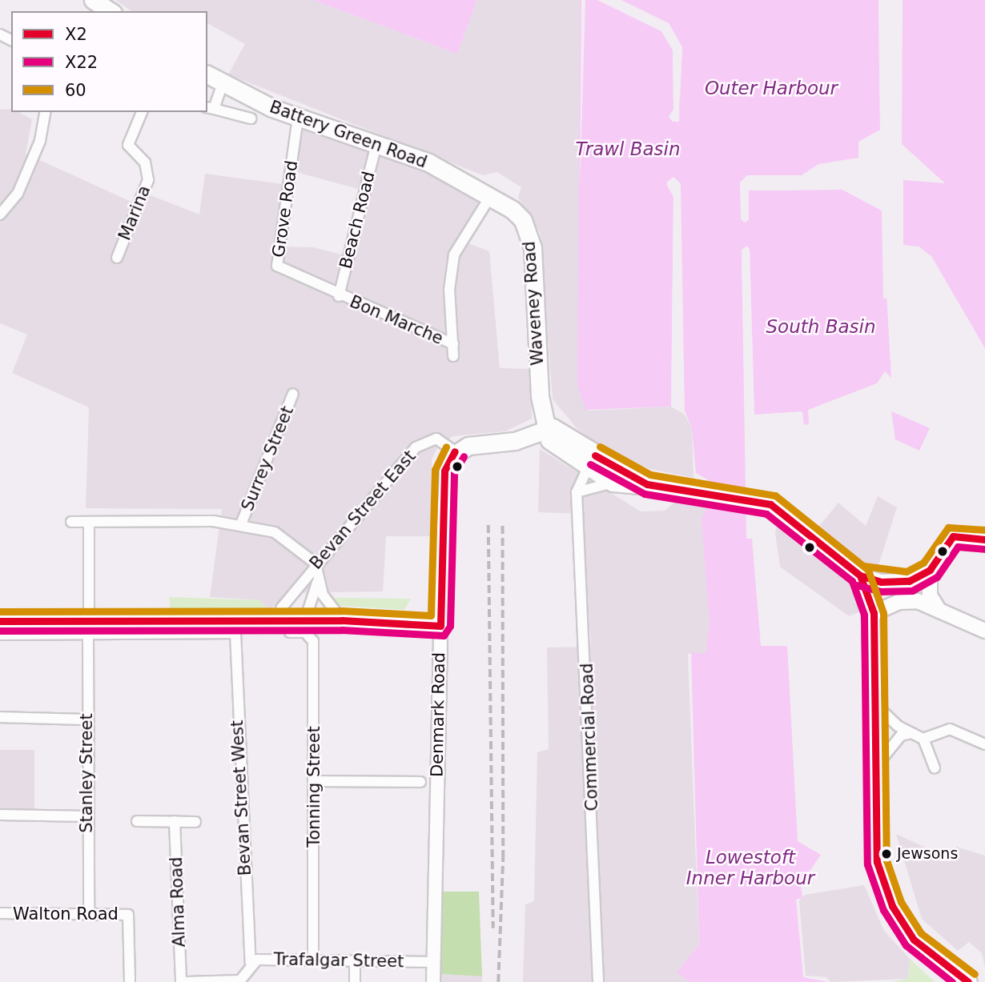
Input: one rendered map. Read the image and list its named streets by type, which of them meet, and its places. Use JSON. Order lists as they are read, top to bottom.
{
  "streets": {
    "highway": ["Battery Green Road", "Waveney Road", "Denmark Road"],
    "street": [
      "Grove Road",
      "Marina",
      "Beach Road",
      "Bon Marche",
      "Surrey Street",
      "Bevan Street East",
      "Commercial Road",
      "Stanley Street",
      "Tonning Street",
      "Bevan Street West",
      "Alma Road",
      "Walton Road",
      "Trafalgar Street"
    ]
  },
  "crossings": [
    ["Battery Green Road", "Grove Road"],
    ["Battery Green Road", "Beach Road"],
    ["Battery Green Road", "Waveney Road"],
    ["Grove Road", "Beach Road"],
    ["Grove Road", "Bon Marche"],
    ["Beach Road", "Bon Marche"],
    ["Bevan Street East", "Denmark Road"],
    ["Denmark Road", "Trafalgar Street"],
    ["Stanley Street", "Bevan Street West"],
    ["Stanley Street", "Walton Road"],
    ["Tonning Street", "Trafalgar Street"],
    ["Bevan Street West", "Trafalgar Street"]
  ],
  "water": [
    "Outer Harbour",
    "Trawl Basin",
    "South Basin",
    "Lowestoft Inner Harbour"
  ],
  "places": ["Jewsons"],
  "lines": ["transit line 60", "transit line X2", "transit line X22"],
  "legend": ["X2", "X22", "60"]
}
